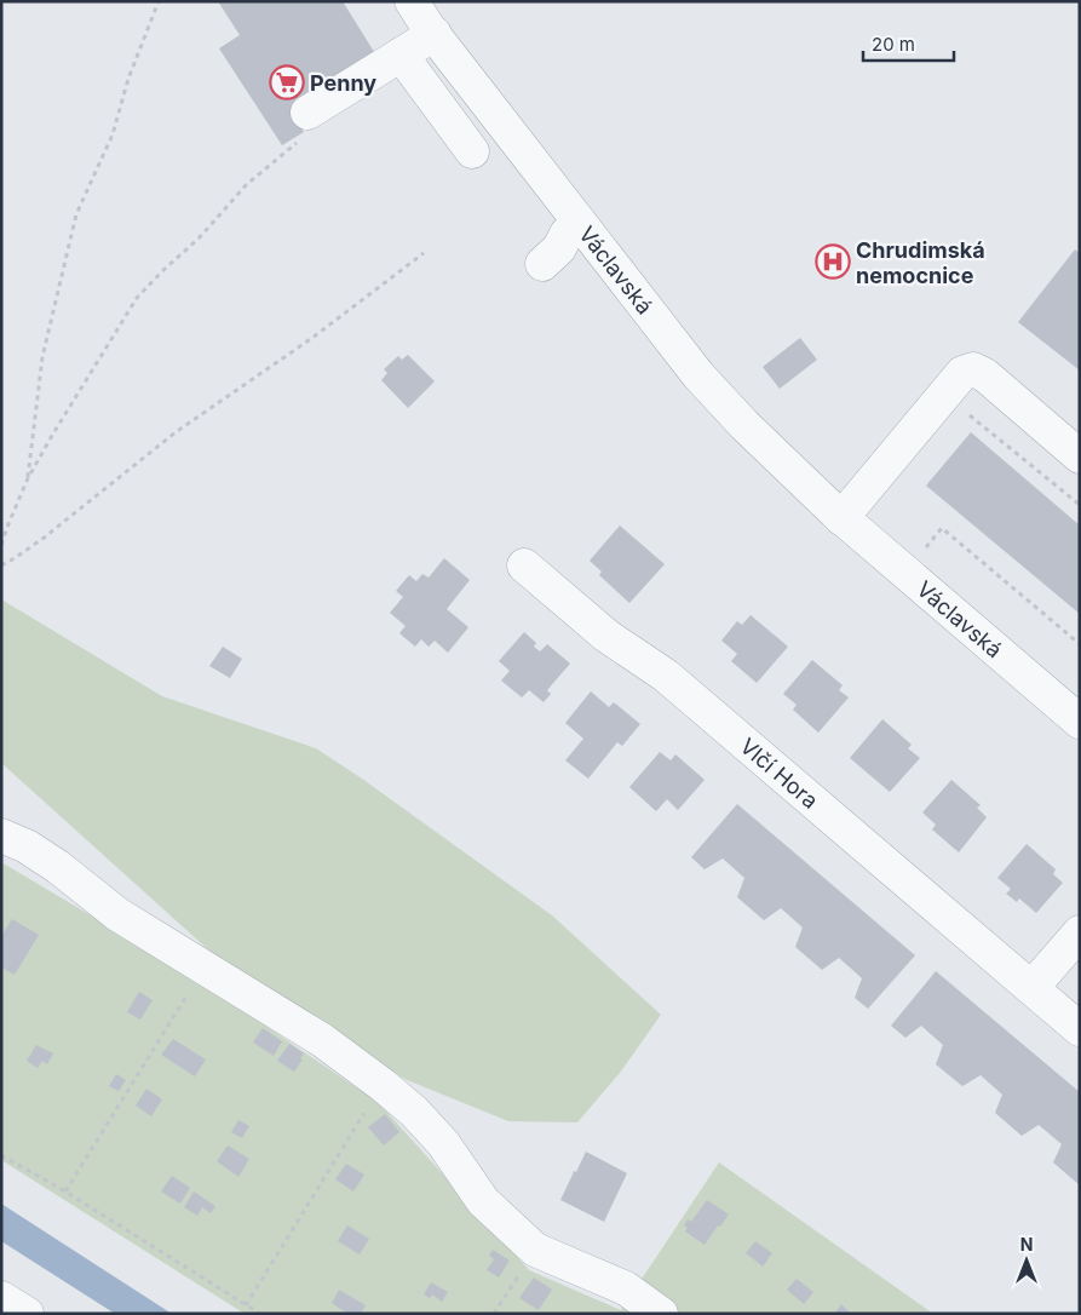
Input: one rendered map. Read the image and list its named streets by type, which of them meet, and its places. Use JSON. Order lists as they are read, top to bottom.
{
  "streets": {
    "street": ["Václavská", "Vlčí Hora"]
  },
  "places": {
    "supermarket": ["Penny"],
    "hospital": ["Chrudimská nemocnice"]
  },
  "scale_bar": "20 m",
  "north": "top"
}
